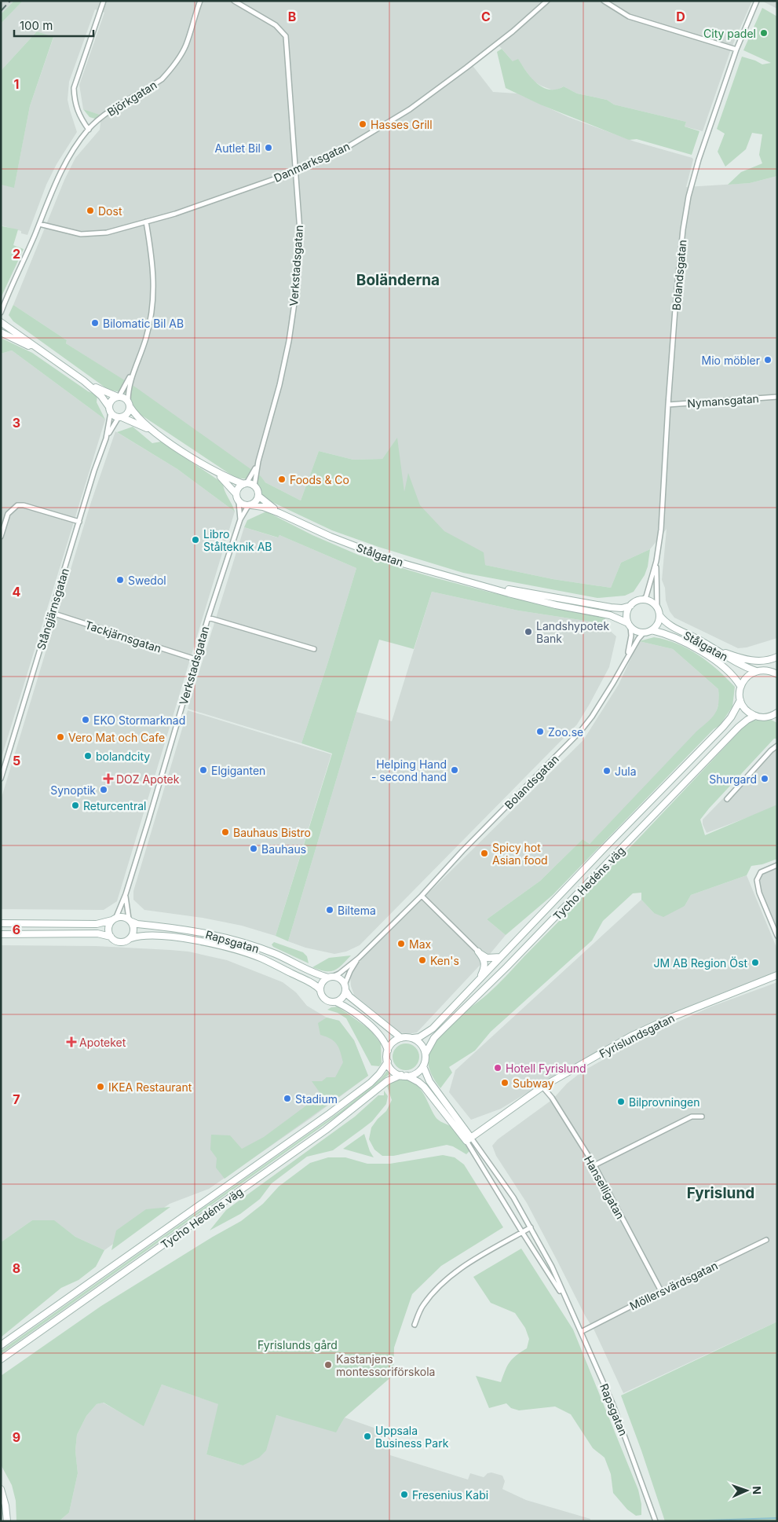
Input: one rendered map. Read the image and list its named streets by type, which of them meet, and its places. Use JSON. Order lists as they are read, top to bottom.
{
  "streets": {
    "main road": [
      "Stålgatan",
      "Tycho Hedéns väg",
      "Rapsgatan",
      "Fyrislundsgatan"
    ],
    "street": [
      "Björkgatan",
      "Danmarksgatan",
      "Verkstadsgatan",
      "Bolandsgatan",
      "Nymansgatan",
      "Stångjärnsgatan",
      "Tackjärnsgatan",
      "Hanselligatan",
      "Möllersvärdsgatan"
    ]
  },
  "crossings": [
    ["Björkgatan", "Danmarksgatan"],
    ["Danmarksgatan", "Verkstadsgatan"],
    ["Verkstadsgatan", "Stålgatan"],
    ["Verkstadsgatan", "Tackjärnsgatan"],
    ["Verkstadsgatan", "Rapsgatan"],
    ["Bolandsgatan", "Nymansgatan"],
    ["Bolandsgatan", "Stålgatan"],
    ["Bolandsgatan", "Tycho Hedéns väg"],
    ["Bolandsgatan", "Rapsgatan"],
    ["Stångjärnsgatan", "Tackjärnsgatan"],
    ["Tycho Hedéns väg", "Rapsgatan"],
    ["Rapsgatan", "Fyrislundsgatan"],
    ["Rapsgatan", "Möllersvärdsgatan"],
    ["Fyrislundsgatan", "Hanselligatan"],
    ["Hanselligatan", "Möllersvärdsgatan"]
  ],
  "districts": ["Boländerna", "Fyrislund"],
  "parks": ["Fyrislunds gård"],
  "places": {
    "other": [
      "City padel",
      "Hasses Grill",
      "Autlet Bil",
      "Dost",
      "Bilomatic Bil AB",
      "Mio möbler",
      "Foods & Co",
      "Libro Stålteknik AB",
      "Swedol",
      "Landshypotek Bank",
      "EKO Stormarknad",
      "Zoo.se",
      "Vero Mat och Cafe",
      "bolandcity",
      "Elgiganten",
      "Helping Hand - second hand",
      "Jula",
      "Shurgard",
      "Synoptik",
      "Returcentral",
      "Bauhaus Bistro",
      "Bauhaus",
      "Spicy hot Asian food",
      "Biltema",
      "Max",
      "Ken's",
      "JM AB Region Öst",
      "Hotell Fyrislund",
      "Subway",
      "IKEA Restaurant",
      "Stadium",
      "Bilprovningen",
      "Kastanjens montessoriförskola",
      "Uppsala Business Park",
      "Fresenius Kabi"
    ],
    "health": ["DOZ Apotek", "Apoteket"]
  },
  "scale_bar": "100 m",
  "north": "right",
  "grid": {
    "columns": ["B", "C", "D"],
    "rows": [
      "1",
      "2",
      "3",
      "4",
      "5",
      "6",
      "7",
      "8",
      "9"
    ]
  }
}
